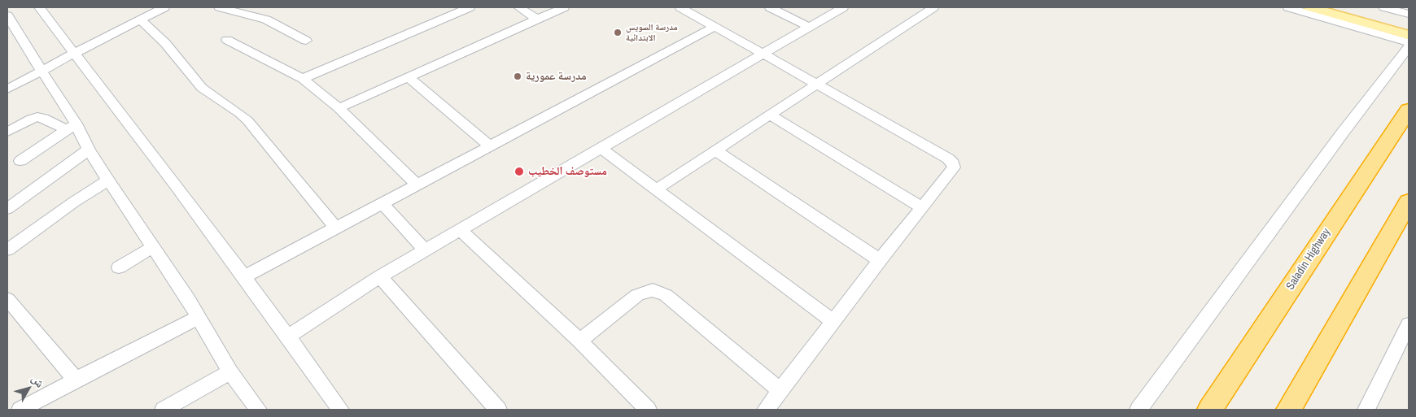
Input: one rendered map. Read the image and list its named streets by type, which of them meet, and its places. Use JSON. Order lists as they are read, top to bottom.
{
  "streets": {
    "highway": ["Saladin Highway"]
  },
  "places": ["مدرسة السويس الابتدائية", "مدرسة عمورية", "مستوصف الخطيب"],
  "north": "top right"
}
